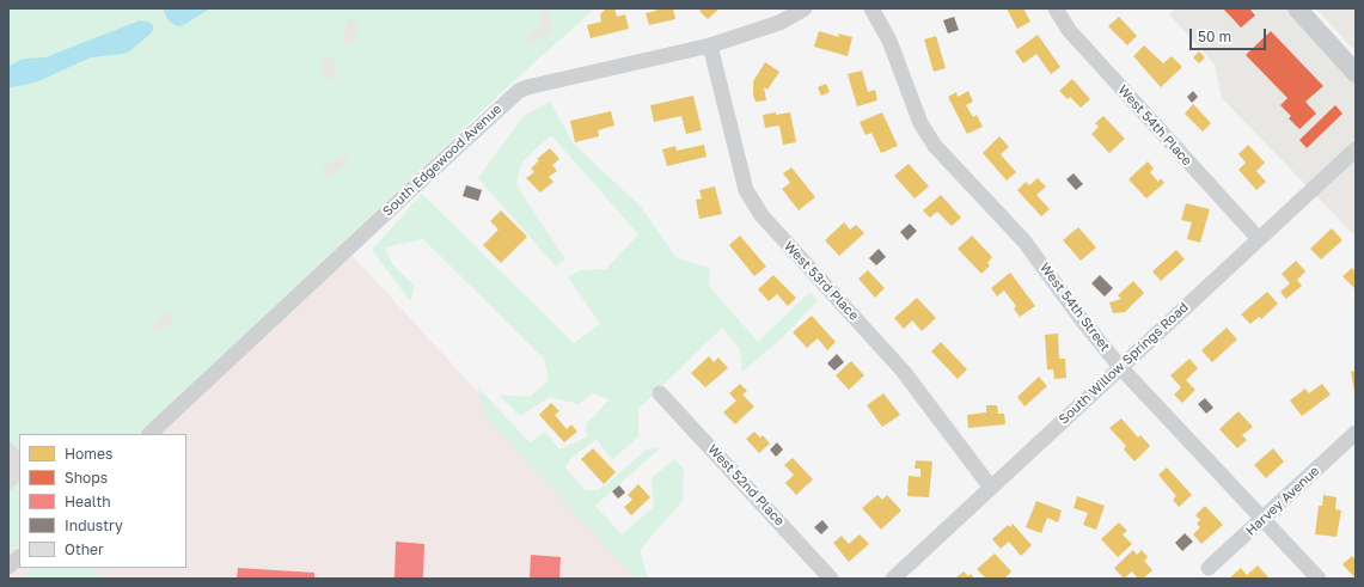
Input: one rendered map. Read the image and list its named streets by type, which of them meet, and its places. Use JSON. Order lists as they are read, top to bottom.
{
  "streets": {
    "street": [
      "West 54th Place",
      "South Edgewood Avenue",
      "West 53rd Place",
      "West 54th Street",
      "South Willow Springs Road",
      "West 52nd Place",
      "Harvey Avenue"
    ]
  },
  "crossings": [
    ["West 54th Place", "South Willow Springs Road"],
    ["South Edgewood Avenue", "West 53rd Place"],
    ["West 53rd Place", "South Willow Springs Road"],
    ["West 54th Street", "South Willow Springs Road"],
    ["West 54th Street", "Harvey Avenue"]
  ],
  "legend": [
    "Homes",
    "Shops",
    "Health",
    "Industry",
    "Other"
  ],
  "scale_bar": "50 m"
}
